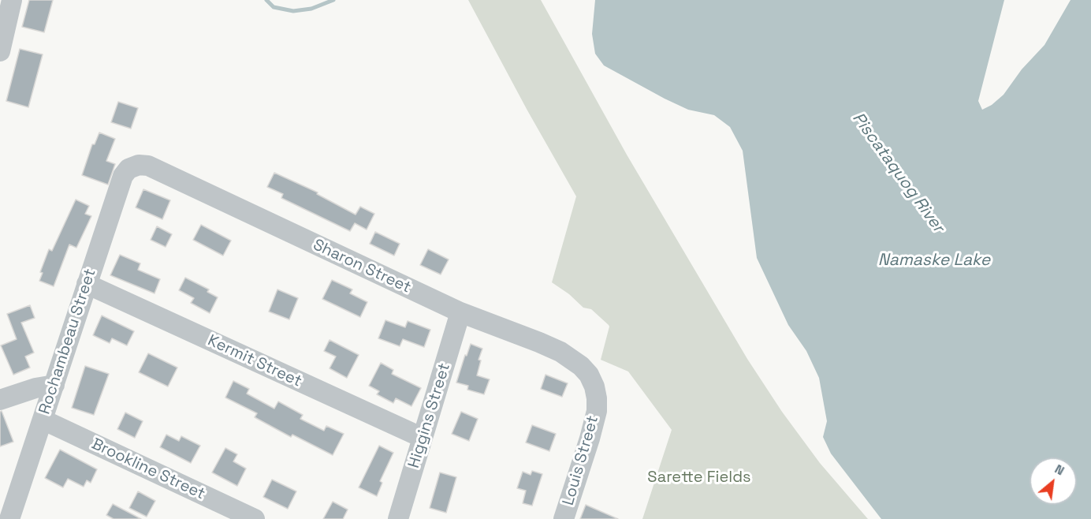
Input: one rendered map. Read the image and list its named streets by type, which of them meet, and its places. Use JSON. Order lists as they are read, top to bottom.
{
  "streets": {
    "street": [
      "Sharon Street",
      "Rochambeau Street",
      "Kermit Street",
      "Higgins Street",
      "Louis Street",
      "Brookline Street"
    ]
  },
  "crossings": [
    ["Sharon Street", "Rochambeau Street"],
    ["Sharon Street", "Higgins Street"],
    ["Sharon Street", "Louis Street"],
    ["Rochambeau Street", "Kermit Street"],
    ["Rochambeau Street", "Brookline Street"],
    ["Kermit Street", "Higgins Street"]
  ],
  "water": ["Piscataquog River", "Namaske Lake"],
  "parks": ["Sarette Fields"],
  "north": "top right"
}
